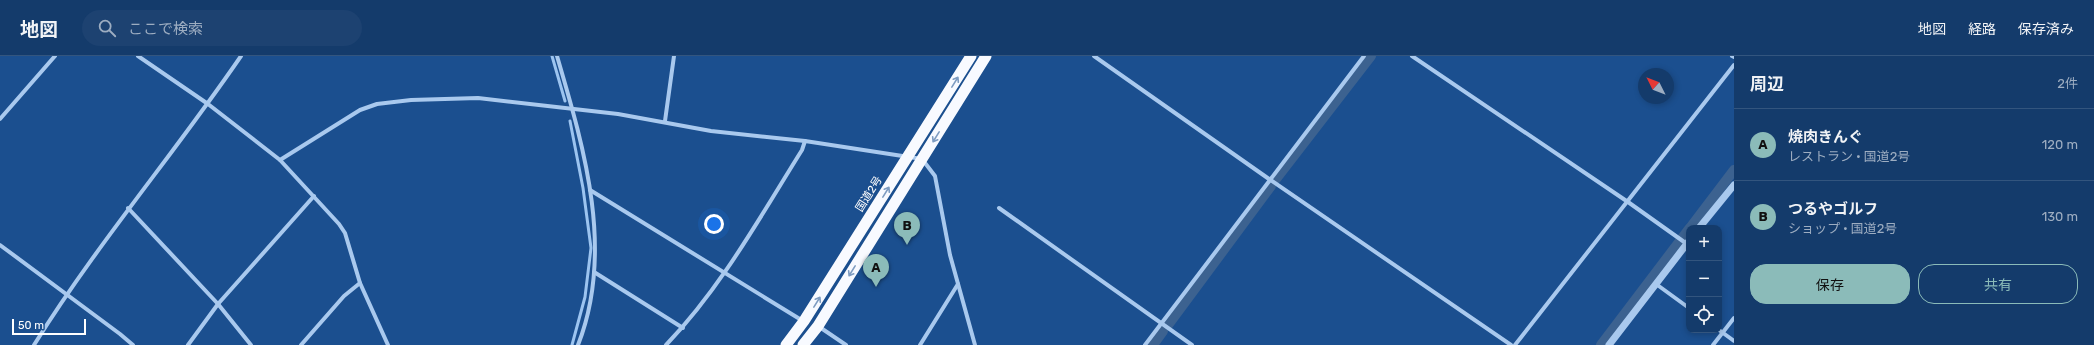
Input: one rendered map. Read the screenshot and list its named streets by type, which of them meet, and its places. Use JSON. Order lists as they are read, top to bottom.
{
  "streets": {
    "highway": ["国道2号"]
  },
  "scale_bar": "50 m",
  "north": "top left",
  "page": {
    "header": "地図",
    "search": "ここで検索",
    "nav": ["地図", "経路", "保存済み"],
    "heading": ["周辺", "2件"],
    "list": [
      {
        "mark": "A",
        "name": "焼肉きんぐ",
        "note": "レストラン · 国道2号",
        "value": "120 m"
      },
      {
        "mark": "B",
        "name": "つるやゴルフ",
        "note": "ショップ · 国道2号",
        "value": "130 m"
      }
    ],
    "pins": ["B", "A"],
    "map_buttons": ["+", "−"],
    "buttons": ["保存", "共有"],
    "scale": "50 m"
  }
}
